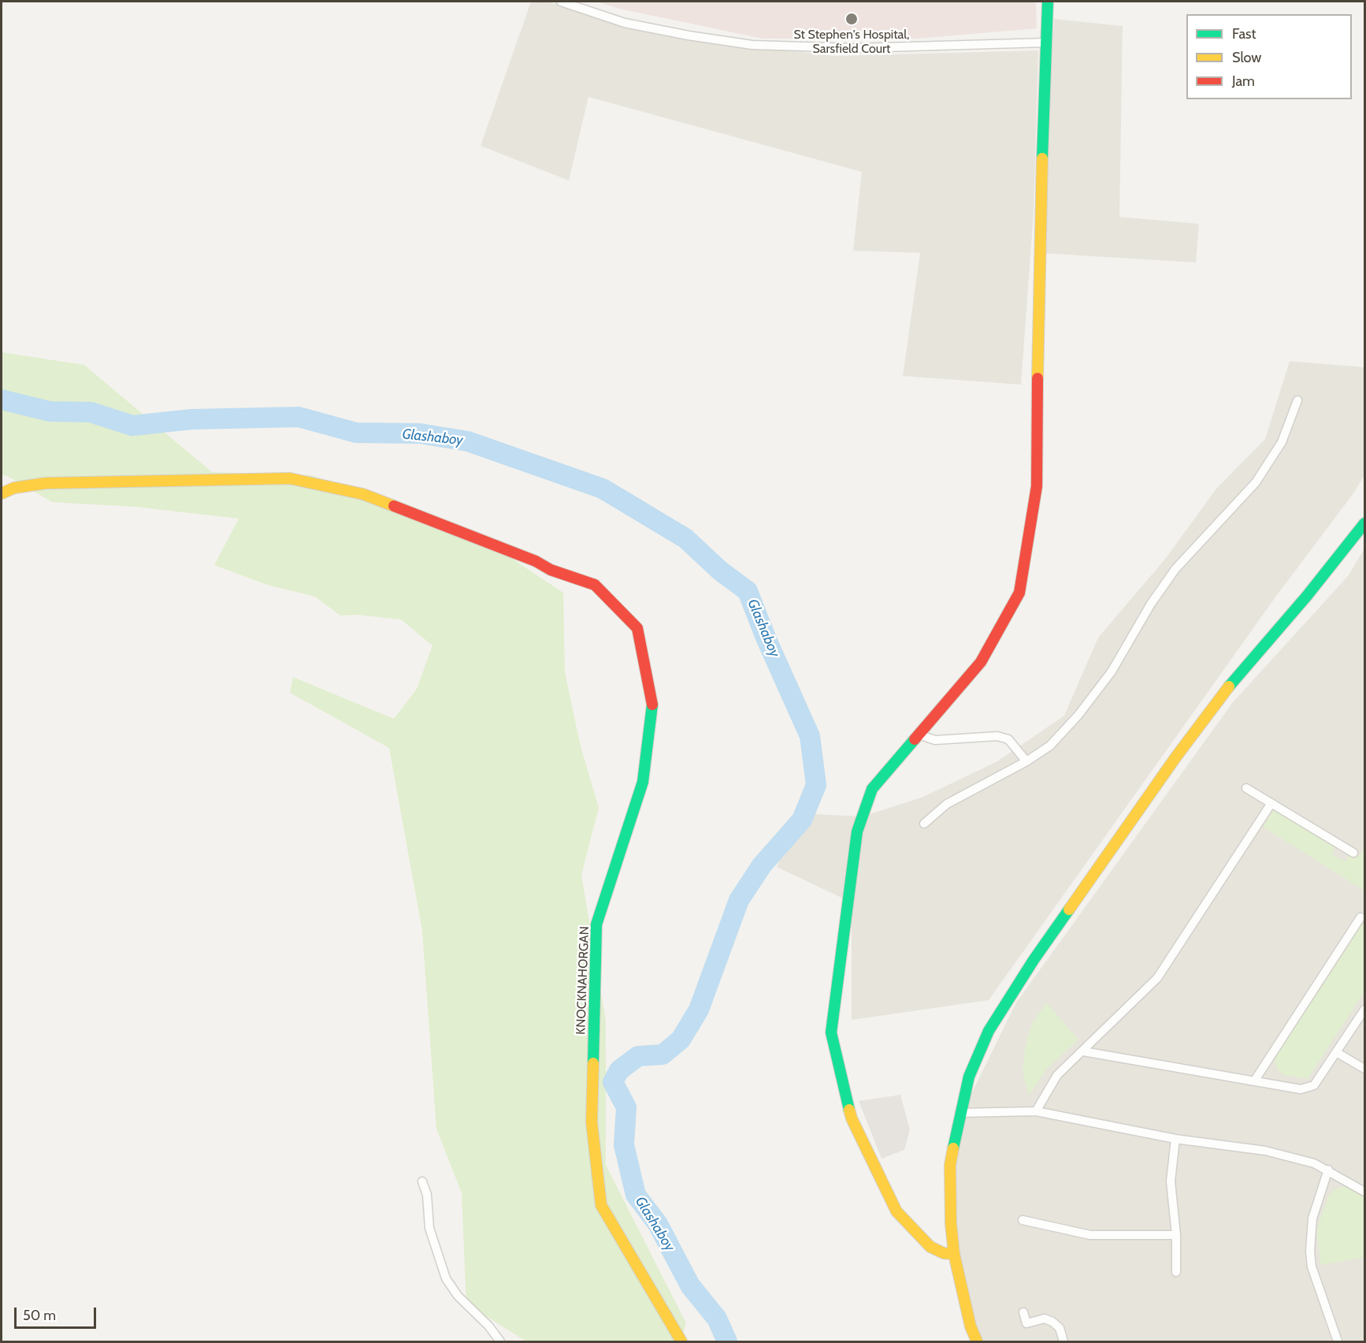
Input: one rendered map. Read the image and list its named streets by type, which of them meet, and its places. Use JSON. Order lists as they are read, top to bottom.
{
  "streets": {
    "street": ["KNOCKNAHORGAN"]
  },
  "water": ["Glashaboy"],
  "places": ["St Stephen's Hospital, Sarsfield Court"],
  "legend": ["Fast", "Slow", "Jam"],
  "scale_bar": "50 m"
}
